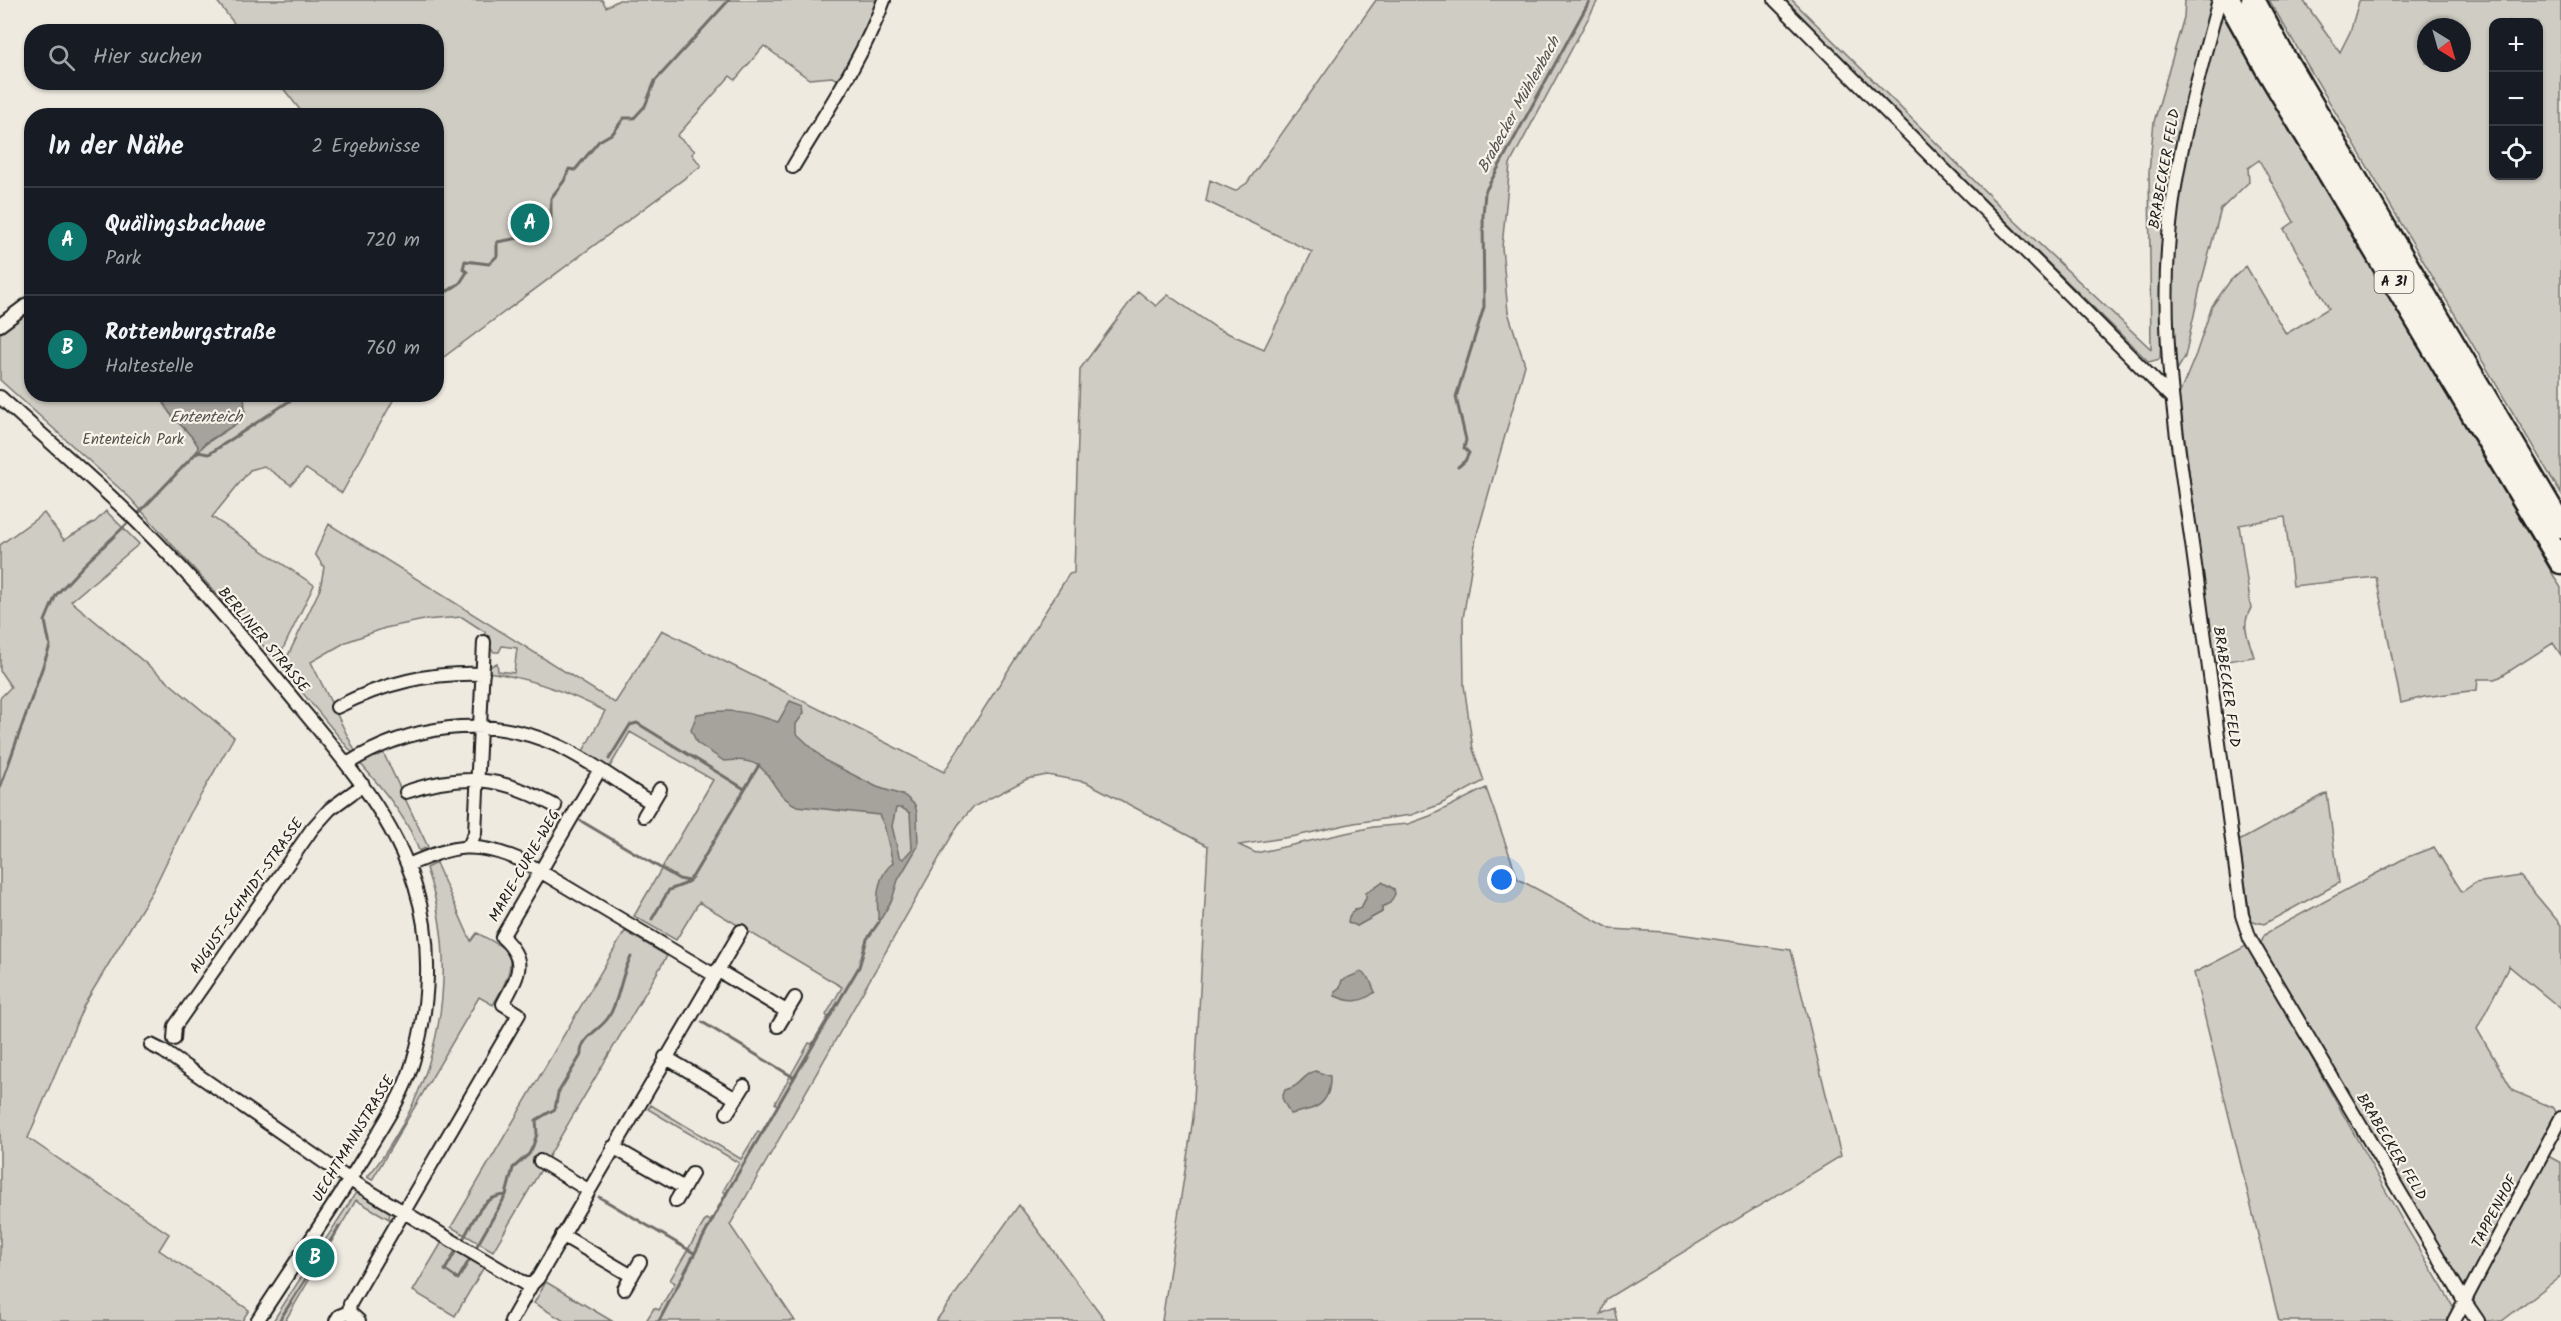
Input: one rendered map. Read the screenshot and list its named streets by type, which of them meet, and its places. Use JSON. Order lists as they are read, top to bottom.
{
  "streets": {
    "highway": ["A 31"],
    "street": [
      "BRABECKER FELD",
      "BERLINER STRASSE",
      "MARIE-CURIE-WEG",
      "AUGUST-SCHMIDT-STRASSE",
      "UECHTMANNSTRASSE",
      "TAPPENHOF"
    ]
  },
  "crossings": [
    ["BRABECKER FELD", "TAPPENHOF"],
    ["BERLINER STRASSE", "AUGUST-SCHMIDT-STRASSE"],
    ["BERLINER STRASSE", "UECHTMANNSTRASSE"]
  ],
  "water": ["Brabecker Mühlenbach", "Ententeich"],
  "parks": ["Ententeich Park"],
  "north": "bottom right",
  "page": {
    "map_buttons": ["+", "−"],
    "search": "Hier suchen",
    "heading": ["In der Nähe", "2 Ergebnisse"],
    "list": [
      {
        "mark": "A",
        "name": "Quälingsbachaue",
        "note": "Park",
        "value": "720 m"
      },
      {
        "mark": "B",
        "name": "Rottenburgstraße",
        "note": "Haltestelle",
        "value": "760 m"
      }
    ],
    "pins": ["A", "B"]
  }
}
